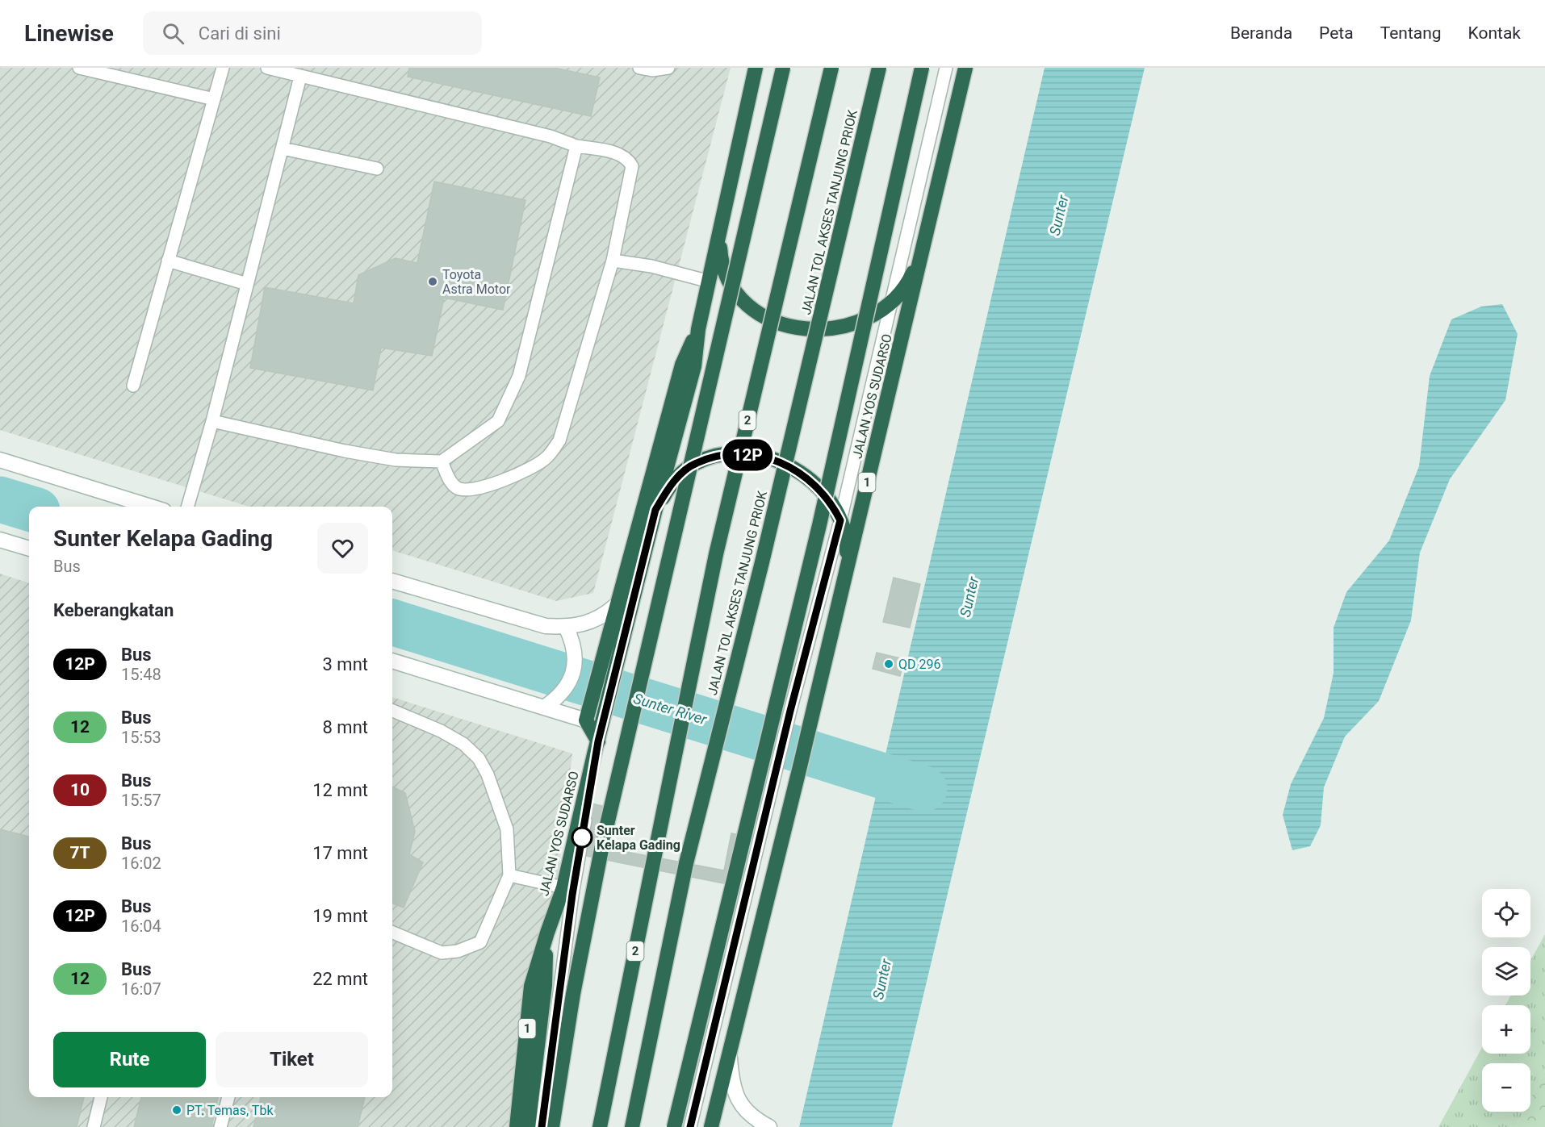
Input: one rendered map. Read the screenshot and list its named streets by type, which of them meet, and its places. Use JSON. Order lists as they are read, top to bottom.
{
  "streets": {
    "highway": [
      "JALAN TOL AKSES TANJUNG PRIOK",
      "JALAN YOS SUDARSO",
      "2",
      "1"
    ]
  },
  "water": ["Sunter", "Sunter River"],
  "places": [
    "Toyota Astra Motor",
    "QD 296",
    "Sunter Kelapa Gading",
    "PT. Temas, Tbk"
  ],
  "lines": ["bus line 12P"],
  "page": {
    "header": "Linewise",
    "search": "Cari di sini",
    "nav": [
      "Beranda",
      "Peta",
      "Tentang",
      "Kontak"
    ],
    "on_map": "12P",
    "heading": [
      ["Sunter Kelapa Gading", "Bus"],
      "Keberangkatan"
    ],
    "list": [
      {
        "mark": "12P",
        "name": "Bus",
        "note": "15:48",
        "value": "3 mnt"
      },
      {
        "mark": "12",
        "name": "Bus",
        "note": "15:53",
        "value": "8 mnt"
      },
      {
        "mark": "10",
        "name": "Bus",
        "note": "15:57",
        "value": "12 mnt"
      },
      {
        "mark": "7T",
        "name": "Bus",
        "note": "16:02",
        "value": "17 mnt"
      },
      {
        "mark": "12P",
        "name": "Bus",
        "note": "16:04",
        "value": "19 mnt"
      },
      {
        "mark": "12",
        "name": "Bus",
        "note": "16:07",
        "value": "22 mnt"
      }
    ],
    "map_buttons": ["+", "−"],
    "buttons": ["Rute", "Tiket"]
  }
}
